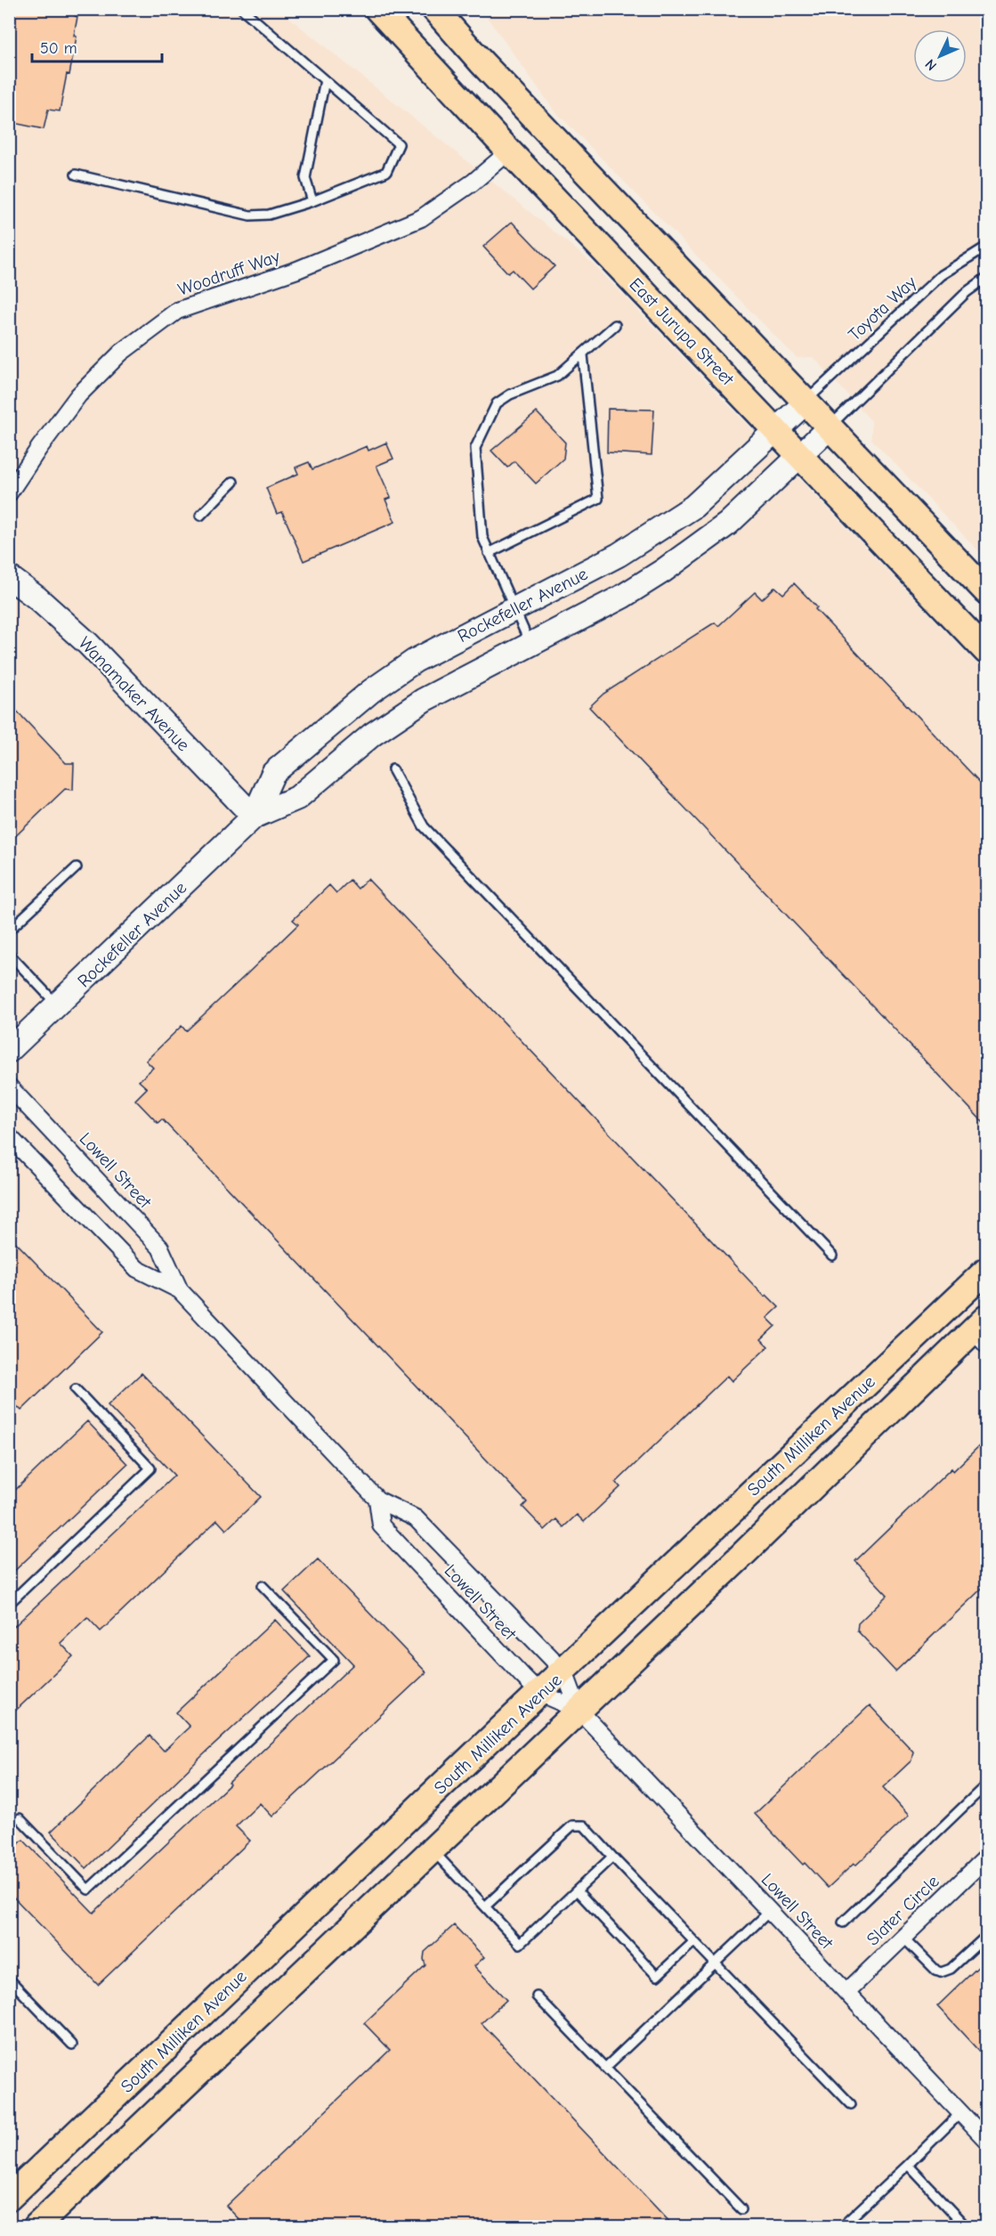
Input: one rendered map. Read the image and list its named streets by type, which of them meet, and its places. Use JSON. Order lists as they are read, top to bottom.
{
  "streets": {
    "main road": ["East Jurupa Street", "South Milliken Avenue"],
    "street": [
      "Woodruff Way",
      "Rockefeller Avenue",
      "Wanamaker Avenue",
      "Lowell Street",
      "Slater Circle"
    ],
    "lane": ["Toyota Way"]
  },
  "crossings": [
    ["Woodruff Way", "East Jurupa Street"],
    ["Toyota Way", "Rockefeller Avenue"],
    ["East Jurupa Street", "Rockefeller Avenue"],
    ["Rockefeller Avenue", "Wanamaker Avenue"],
    ["Lowell Street", "South Milliken Avenue"],
    ["Lowell Street", "Slater Circle"]
  ],
  "scale_bar": "50 m",
  "north": "bottom left"
}
